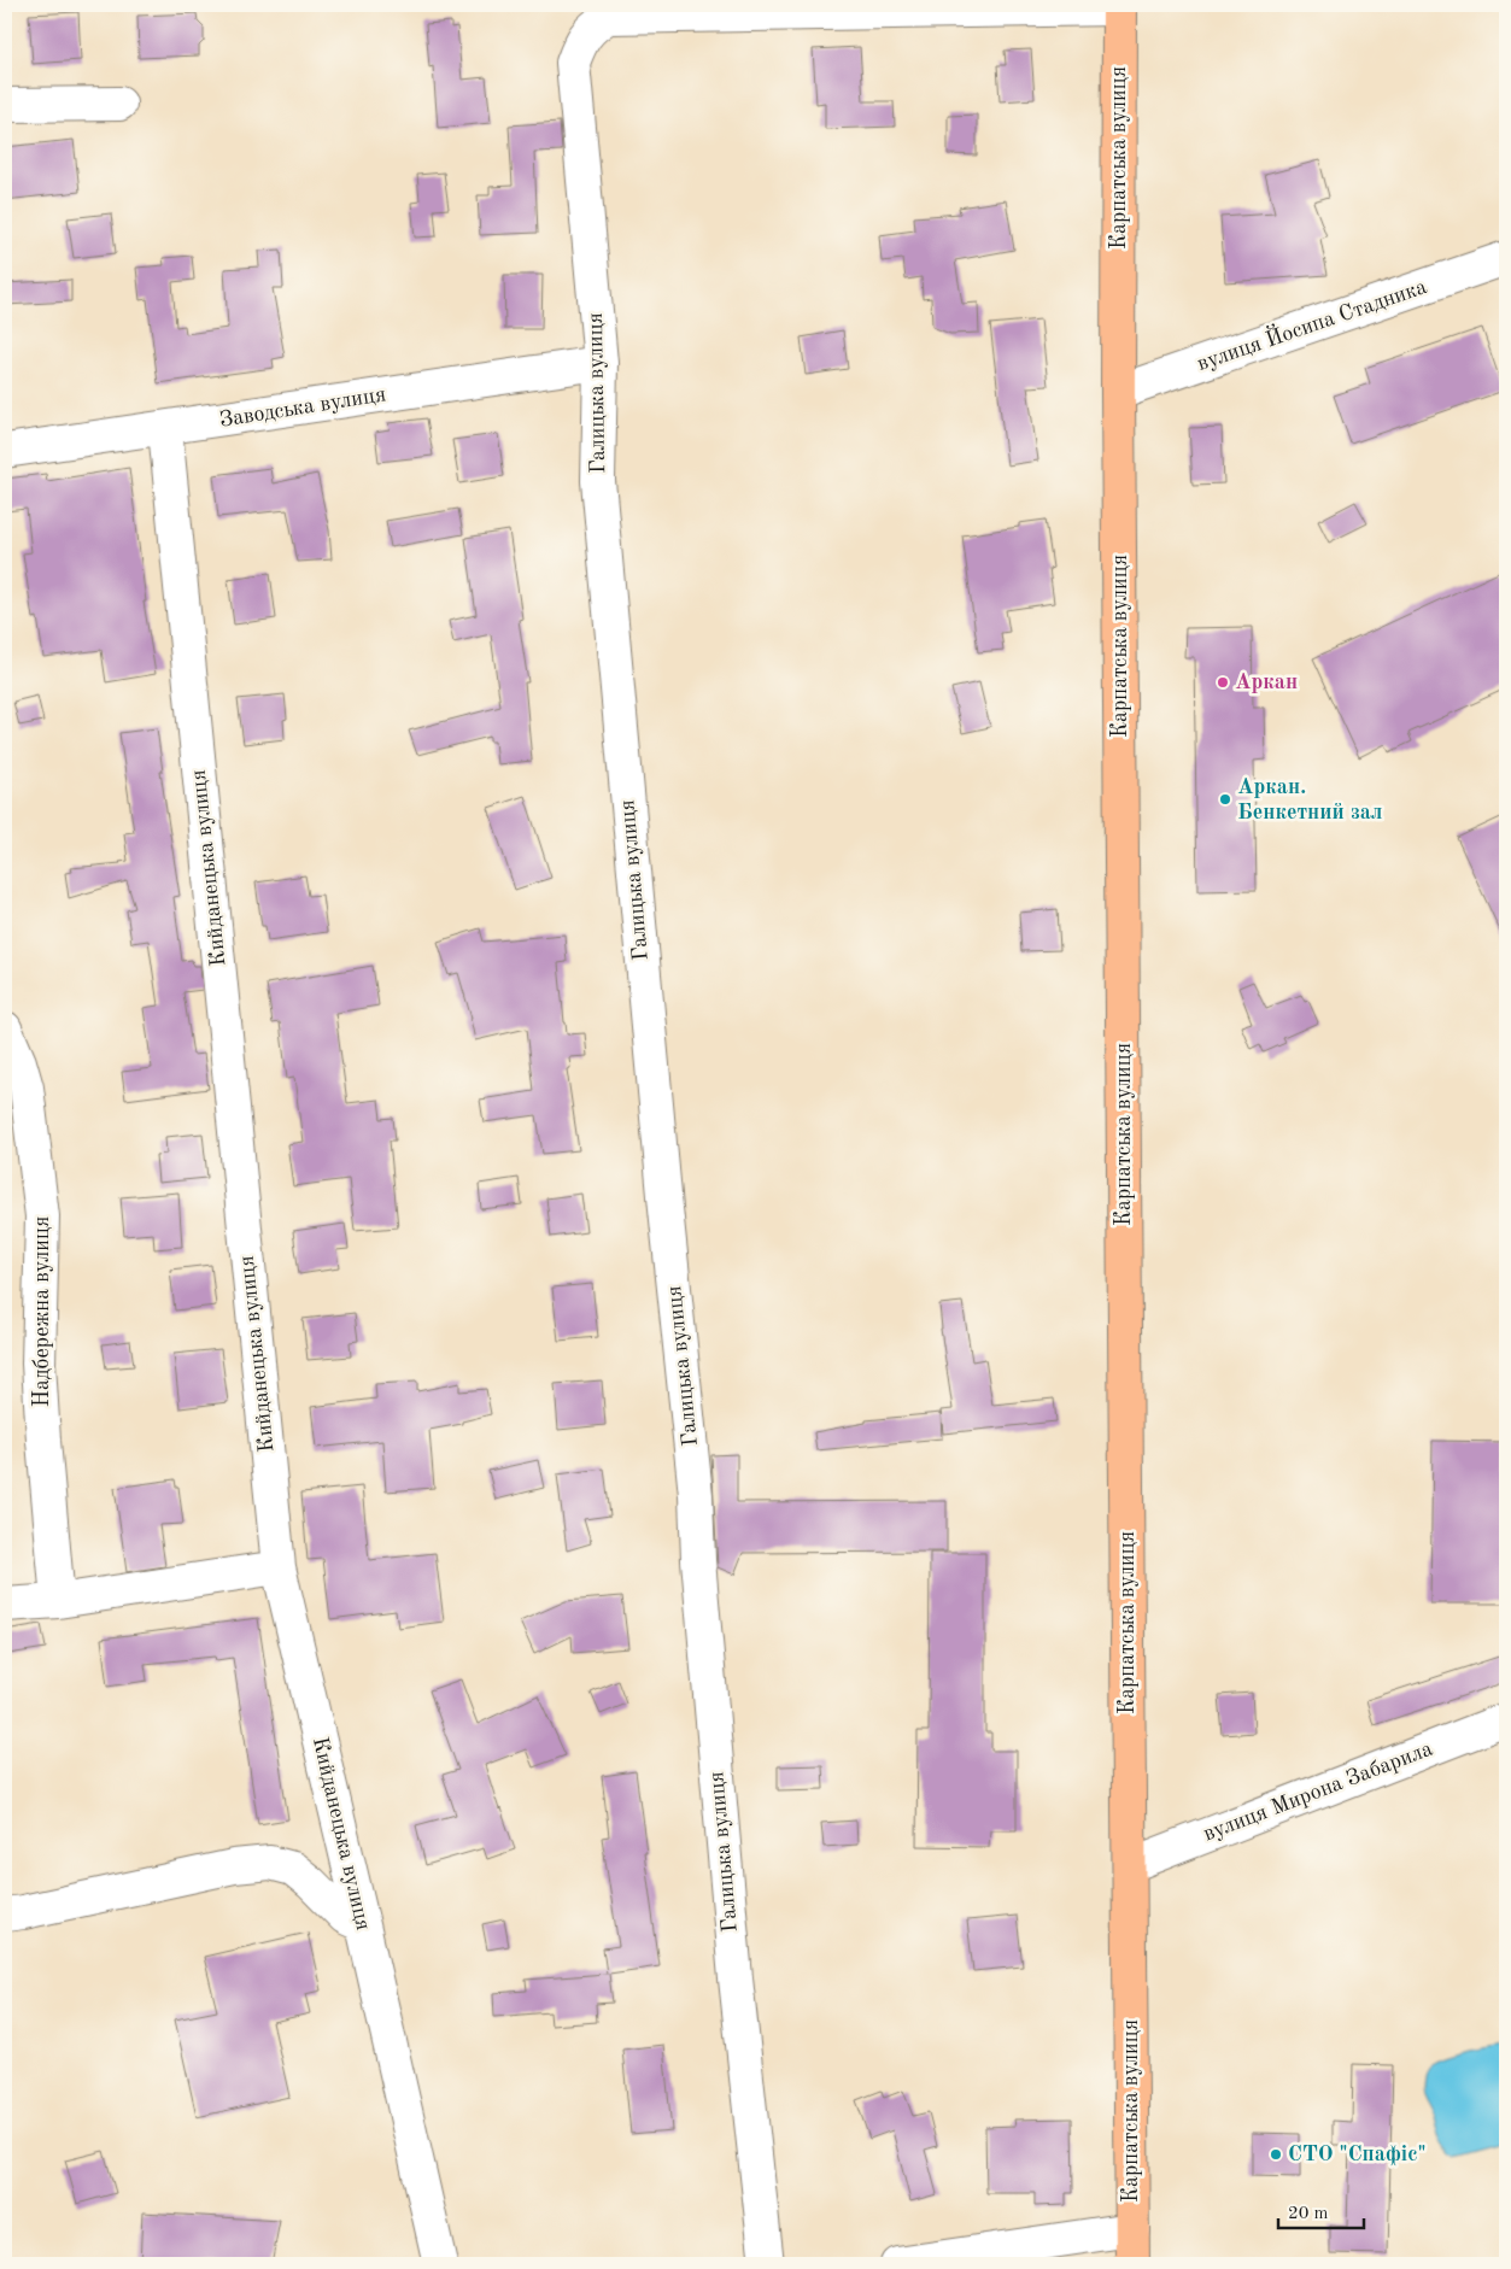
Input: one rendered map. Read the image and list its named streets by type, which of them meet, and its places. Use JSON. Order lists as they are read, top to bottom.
{
  "streets": {
    "main road": ["Карпатська вулиця"],
    "street": [
      "вулиця Йосипа Стадника",
      "Галицька вулиця",
      "Заводська вулиця",
      "Кийданецька вулиця",
      "Надбережна вулиця",
      "вулиця Мирона Забарила"
    ]
  },
  "crossings": [
    ["Карпатська вулиця", "вулиця Йосипа Стадника"],
    ["Карпатська вулиця", "Галицька вулиця"],
    ["Карпатська вулиця", "вулиця Мирона Забарила"],
    ["Галицька вулиця", "Заводська вулиця"],
    ["Заводська вулиця", "Кийданецька вулиця"]
  ],
  "places": ["Аркан", "Аркан. Бенкетний зал", "СТО \"Спафіс\""],
  "scale_bar": "20 m"
}
